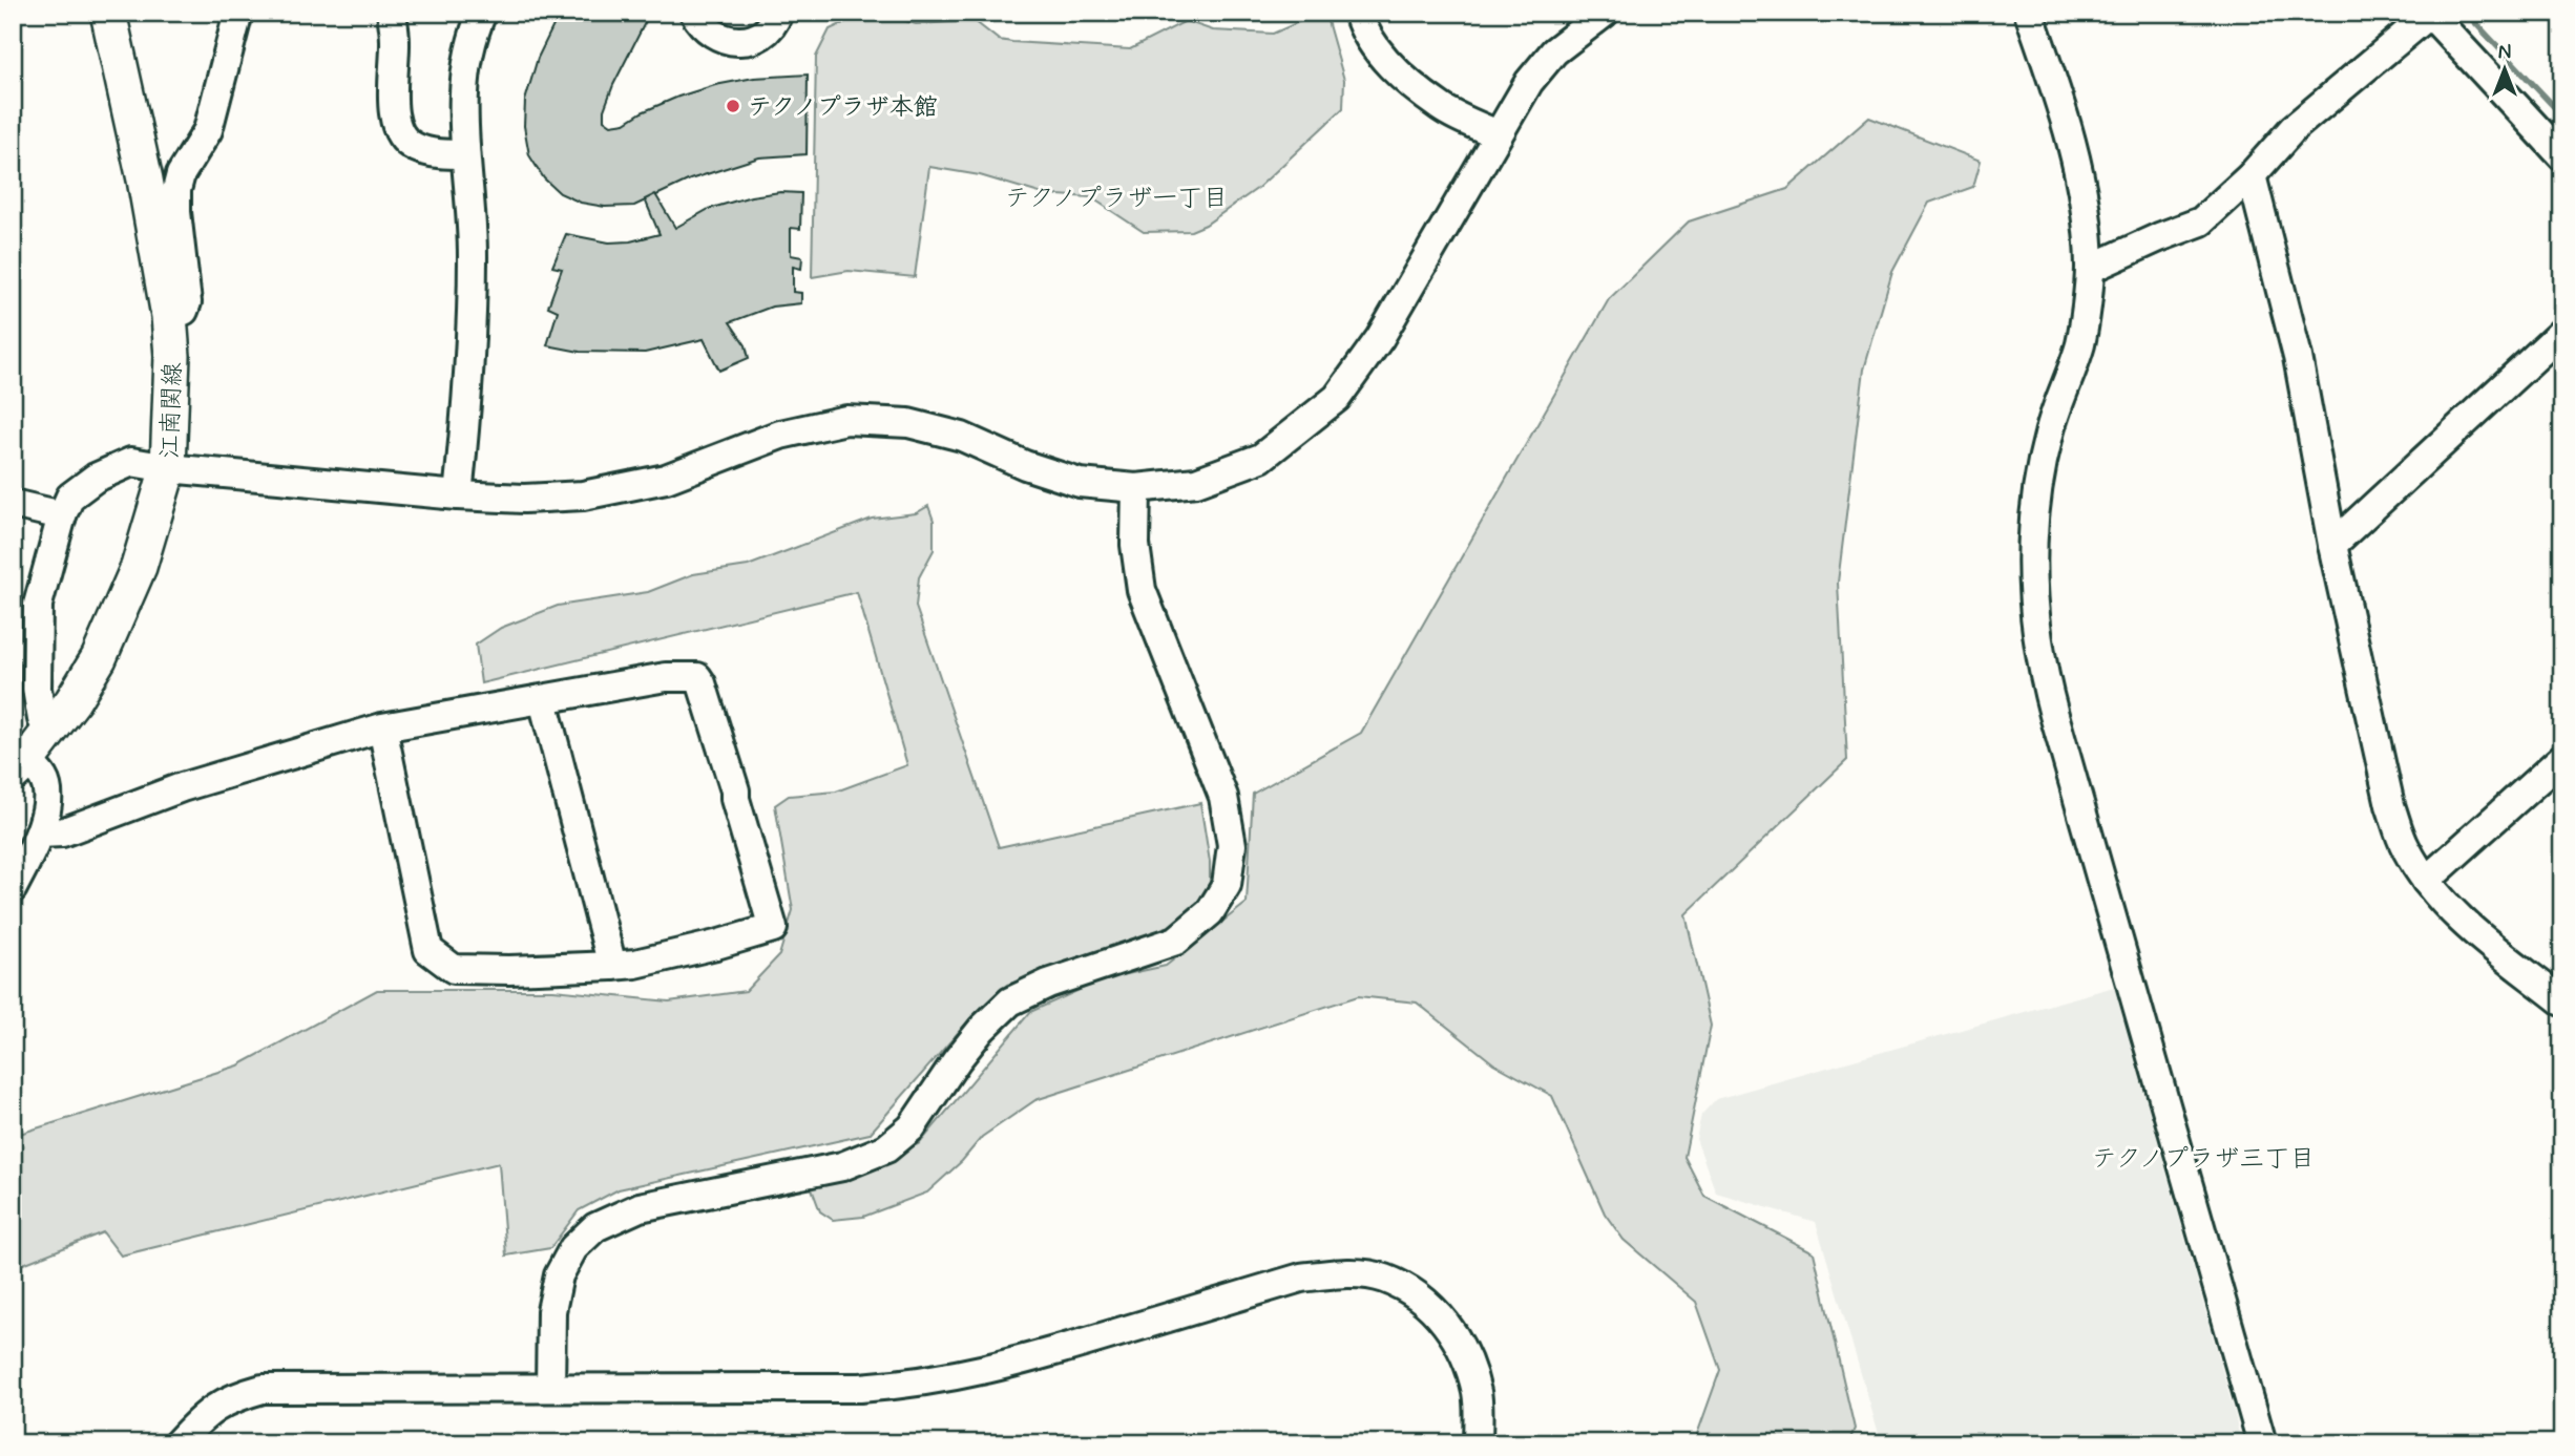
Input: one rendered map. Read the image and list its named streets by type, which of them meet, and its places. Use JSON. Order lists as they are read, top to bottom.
{
  "streets": {
    "main road": ["江南関線"]
  },
  "districts": ["テクノプラザ一丁目", "テクノプラザ三丁目"],
  "places": ["テクノプラザ本館"],
  "north": "top"
}
